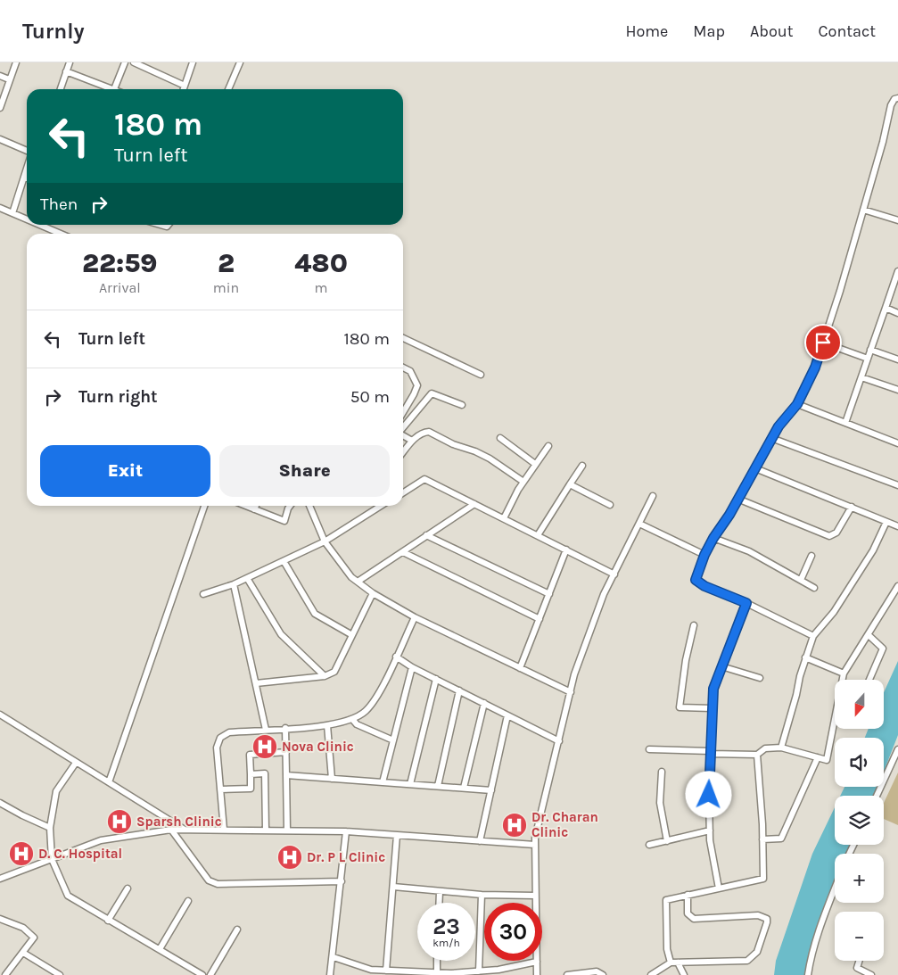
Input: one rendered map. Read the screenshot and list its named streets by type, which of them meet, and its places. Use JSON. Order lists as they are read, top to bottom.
{
  "places": {
    "hospital": [
      "Nova Clinic",
      "Sparsh Clinic",
      "Dr. Charan Clinic",
      "D. C. Hospital",
      "Dr. P L Clinic"
    ]
  },
  "north": "bottom",
  "page": {
    "header": "Turnly",
    "nav": [
      "Home",
      "Map",
      "About",
      "Contact"
    ],
    "turn": ["180 m", "Turn left"],
    "then": "Then",
    "eta": [
      "22:59",
      "Arrival",
      "2",
      "min",
      "480",
      "m"
    ],
    "list": [
      {
        "name": "Turn left",
        "value": "180 m"
      },
      {
        "name": "Turn right",
        "value": "50 m"
      }
    ],
    "buttons": ["Exit", "Share"],
    "map_buttons": ["+", "−"],
    "speed": "23 km/h",
    "limit": "30"
  }
}
